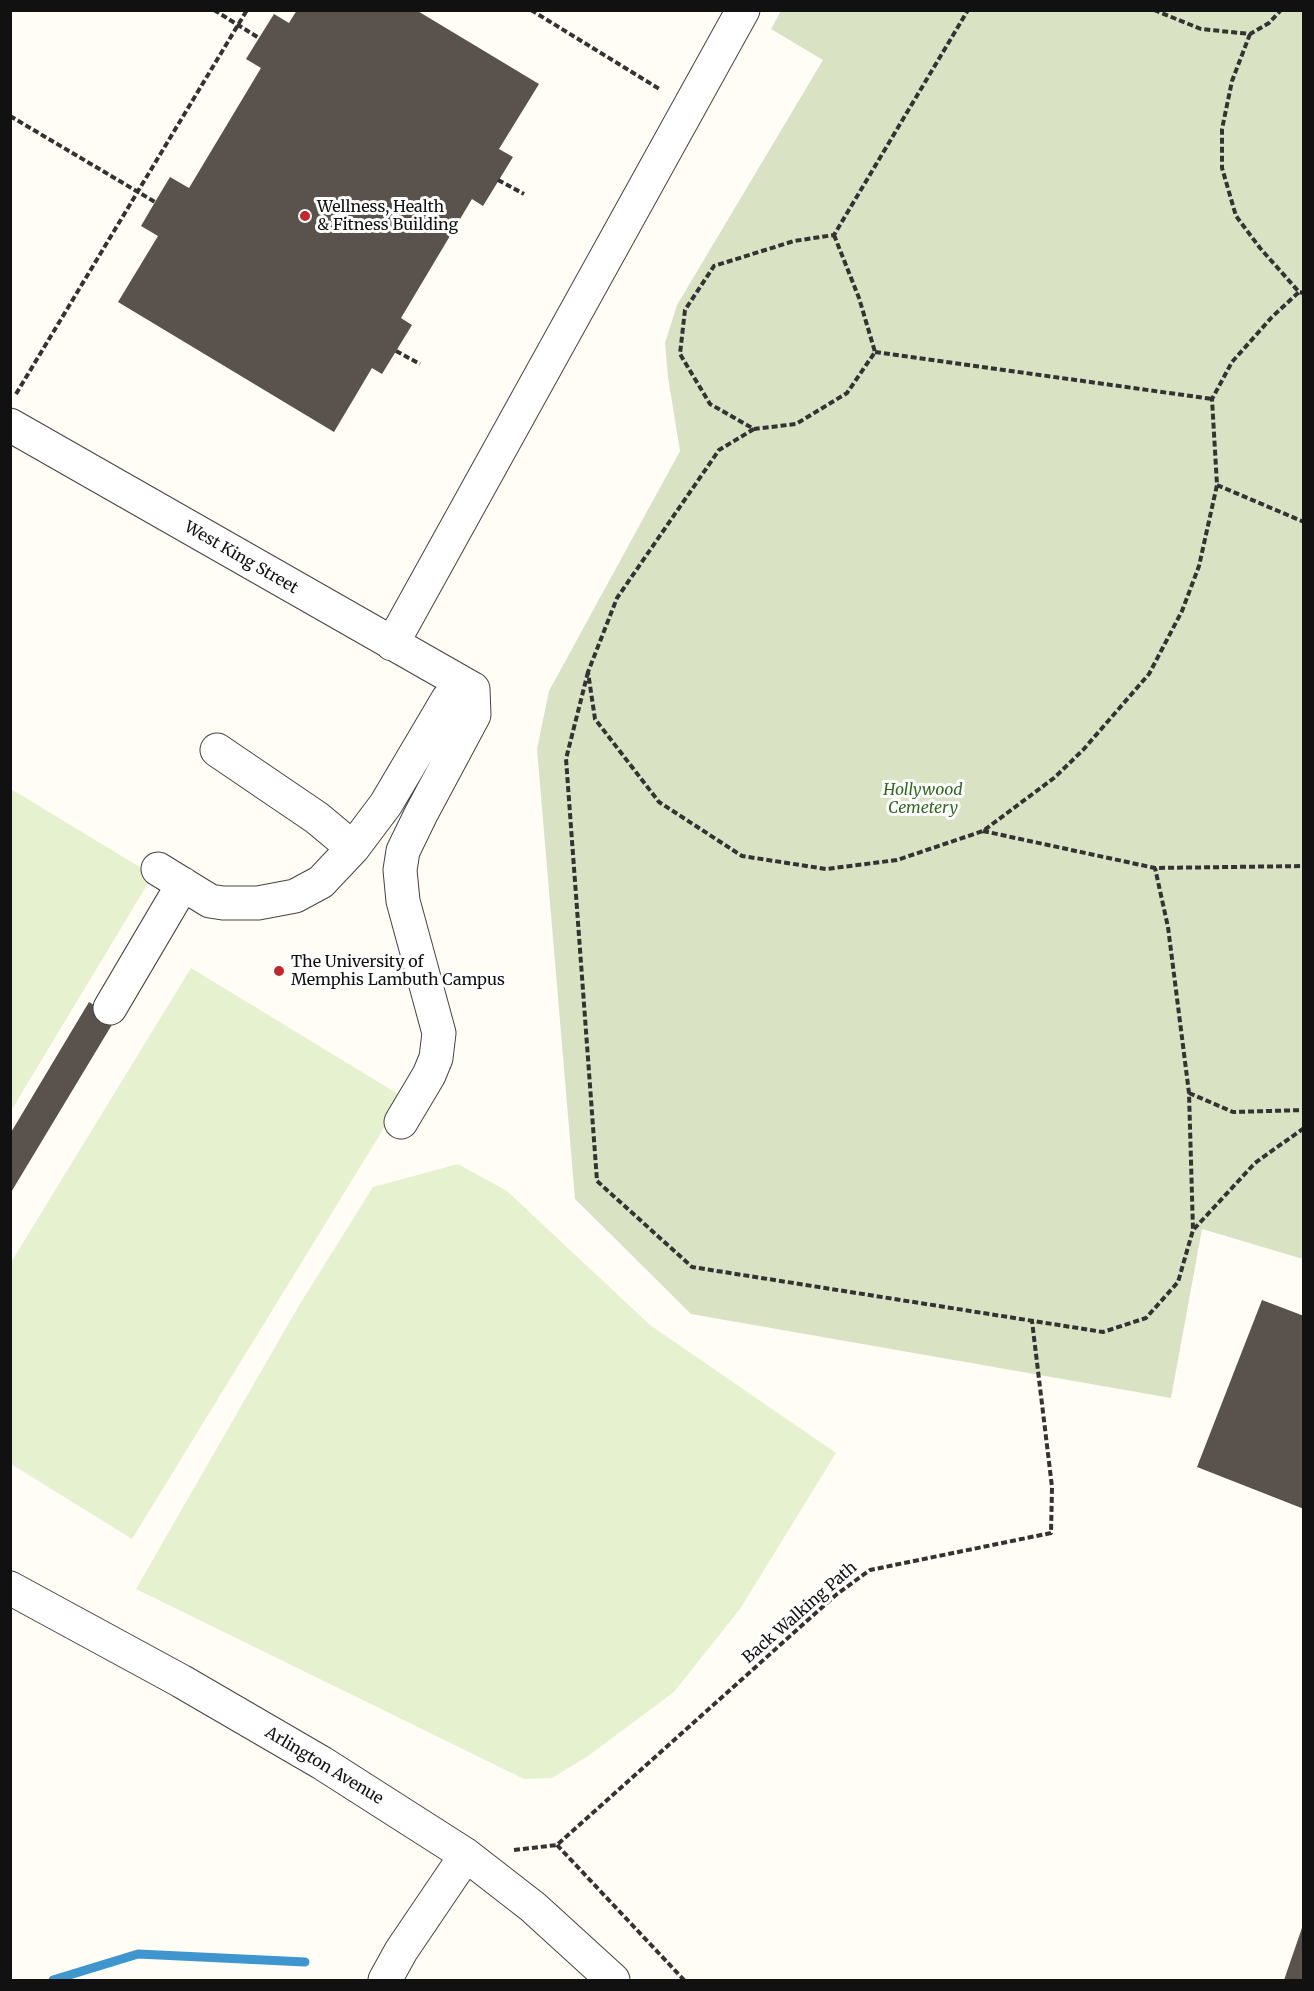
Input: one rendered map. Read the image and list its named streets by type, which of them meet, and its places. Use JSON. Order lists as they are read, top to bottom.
{
  "streets": {
    "street": ["West King Street", "Arlington Avenue"],
    "path": ["Back Walking Path"]
  },
  "parks": ["Hollywood Cemetery"],
  "places": ["Wellness, Health & Fitness Building", "The University of Memphis Lambuth Campus"]
}
